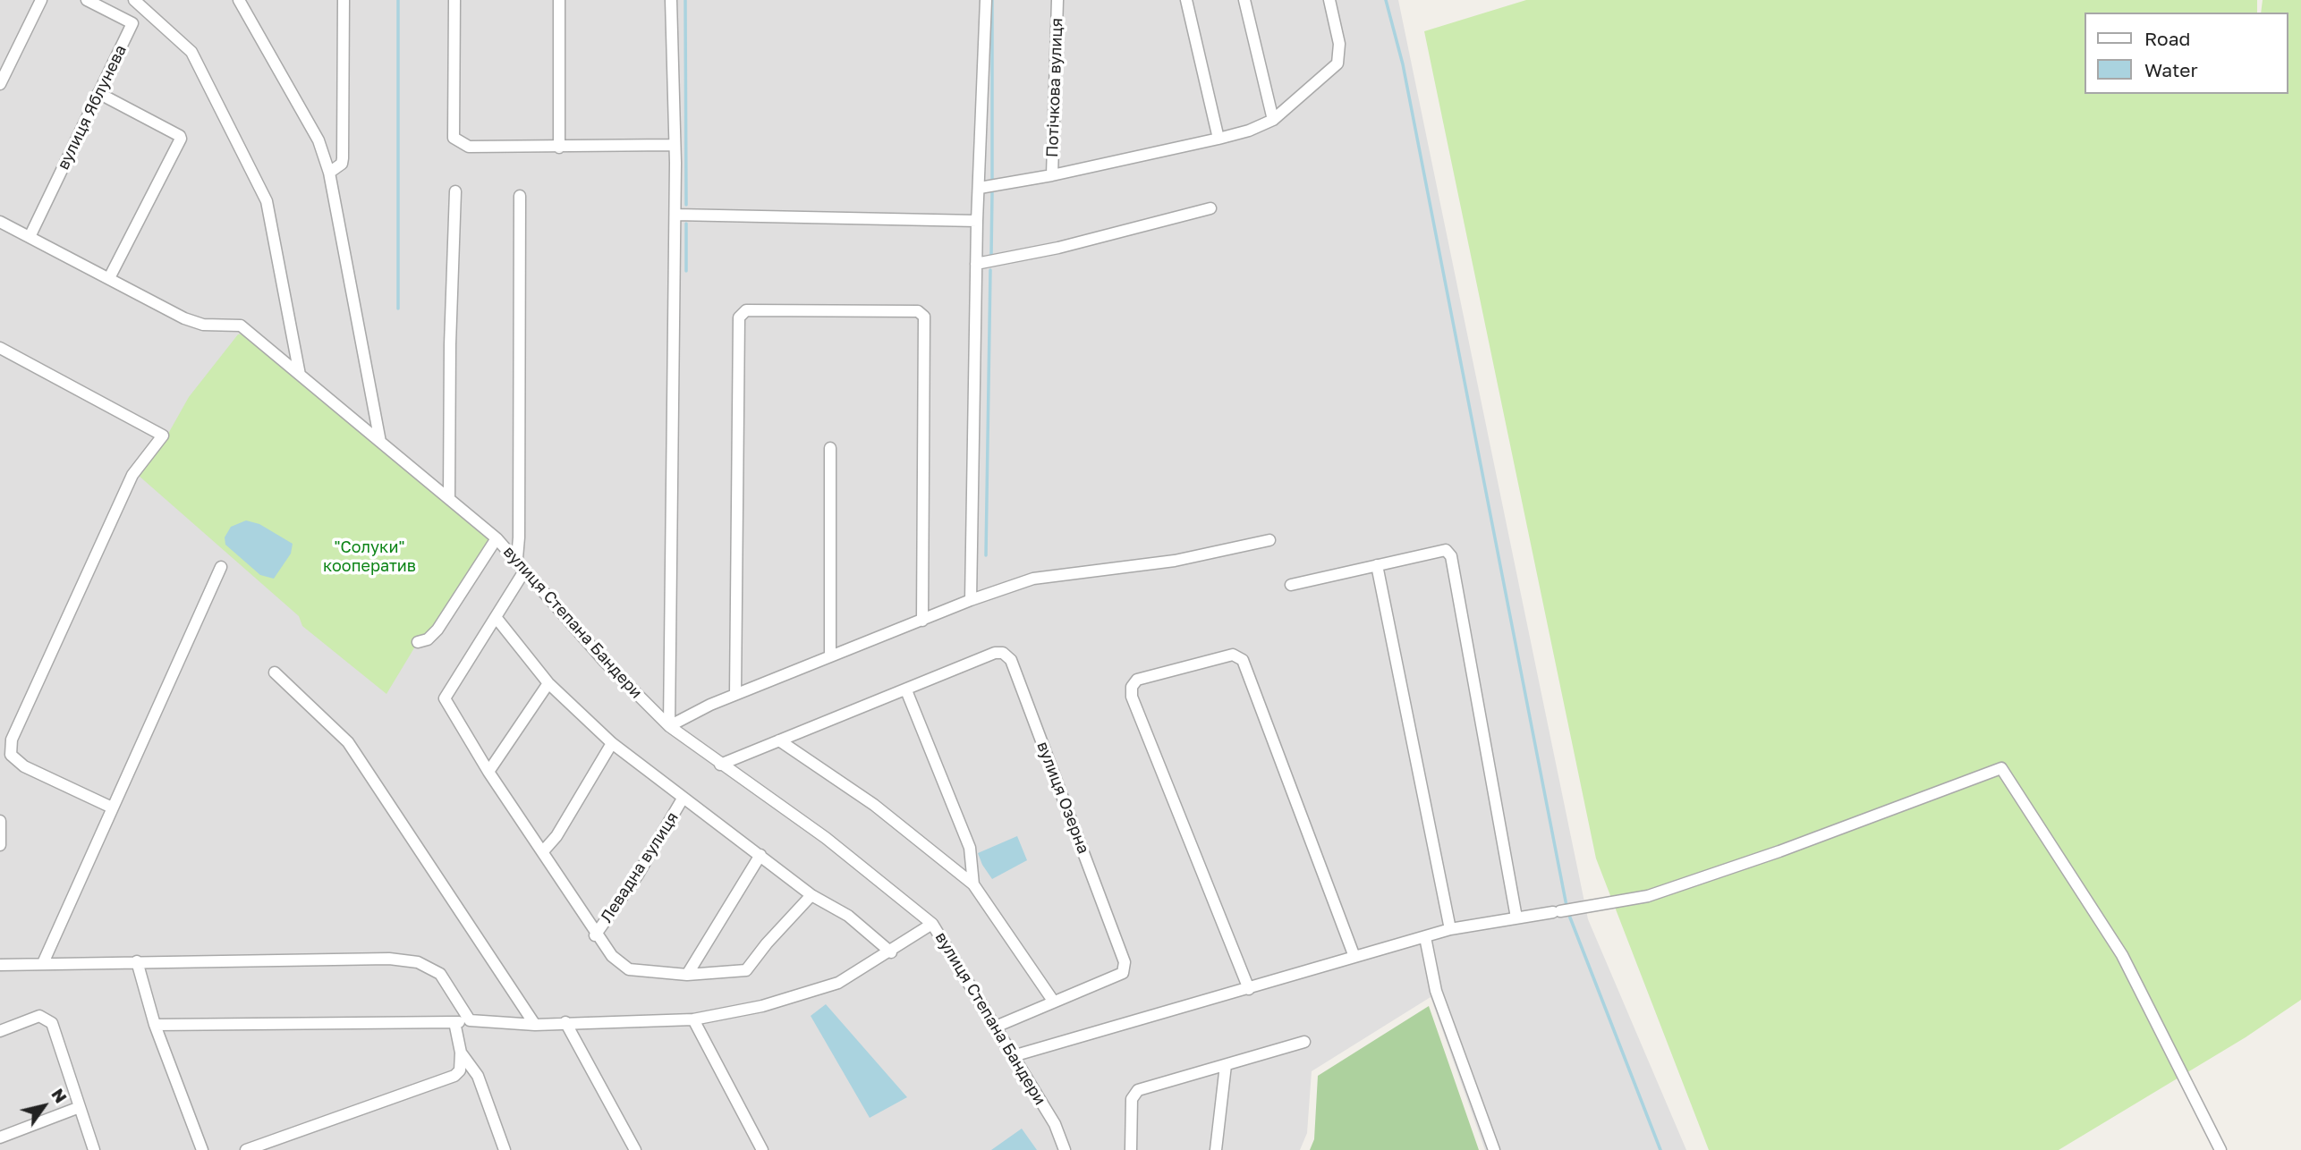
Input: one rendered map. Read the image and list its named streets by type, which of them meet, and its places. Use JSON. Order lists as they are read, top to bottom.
{
  "streets": {
    "street": [
      "Потічкова вулиця",
      "вулиця Яблунева",
      "вулиця Степана Бандери",
      "вулиця Озерна",
      "Левадна вулиця"
    ]
  },
  "crossings": [
    ["вулиця Яблунева", "вулиця Степана Бандери"],
    ["вулиця Степана Бандери", "вулиця Озерна"],
    ["вулиця Степана Бандери", "Левадна вулиця"]
  ],
  "parks": ["\"Солуки\" кооператив"],
  "legend": ["Road", "Water"],
  "north": "top right"
}
